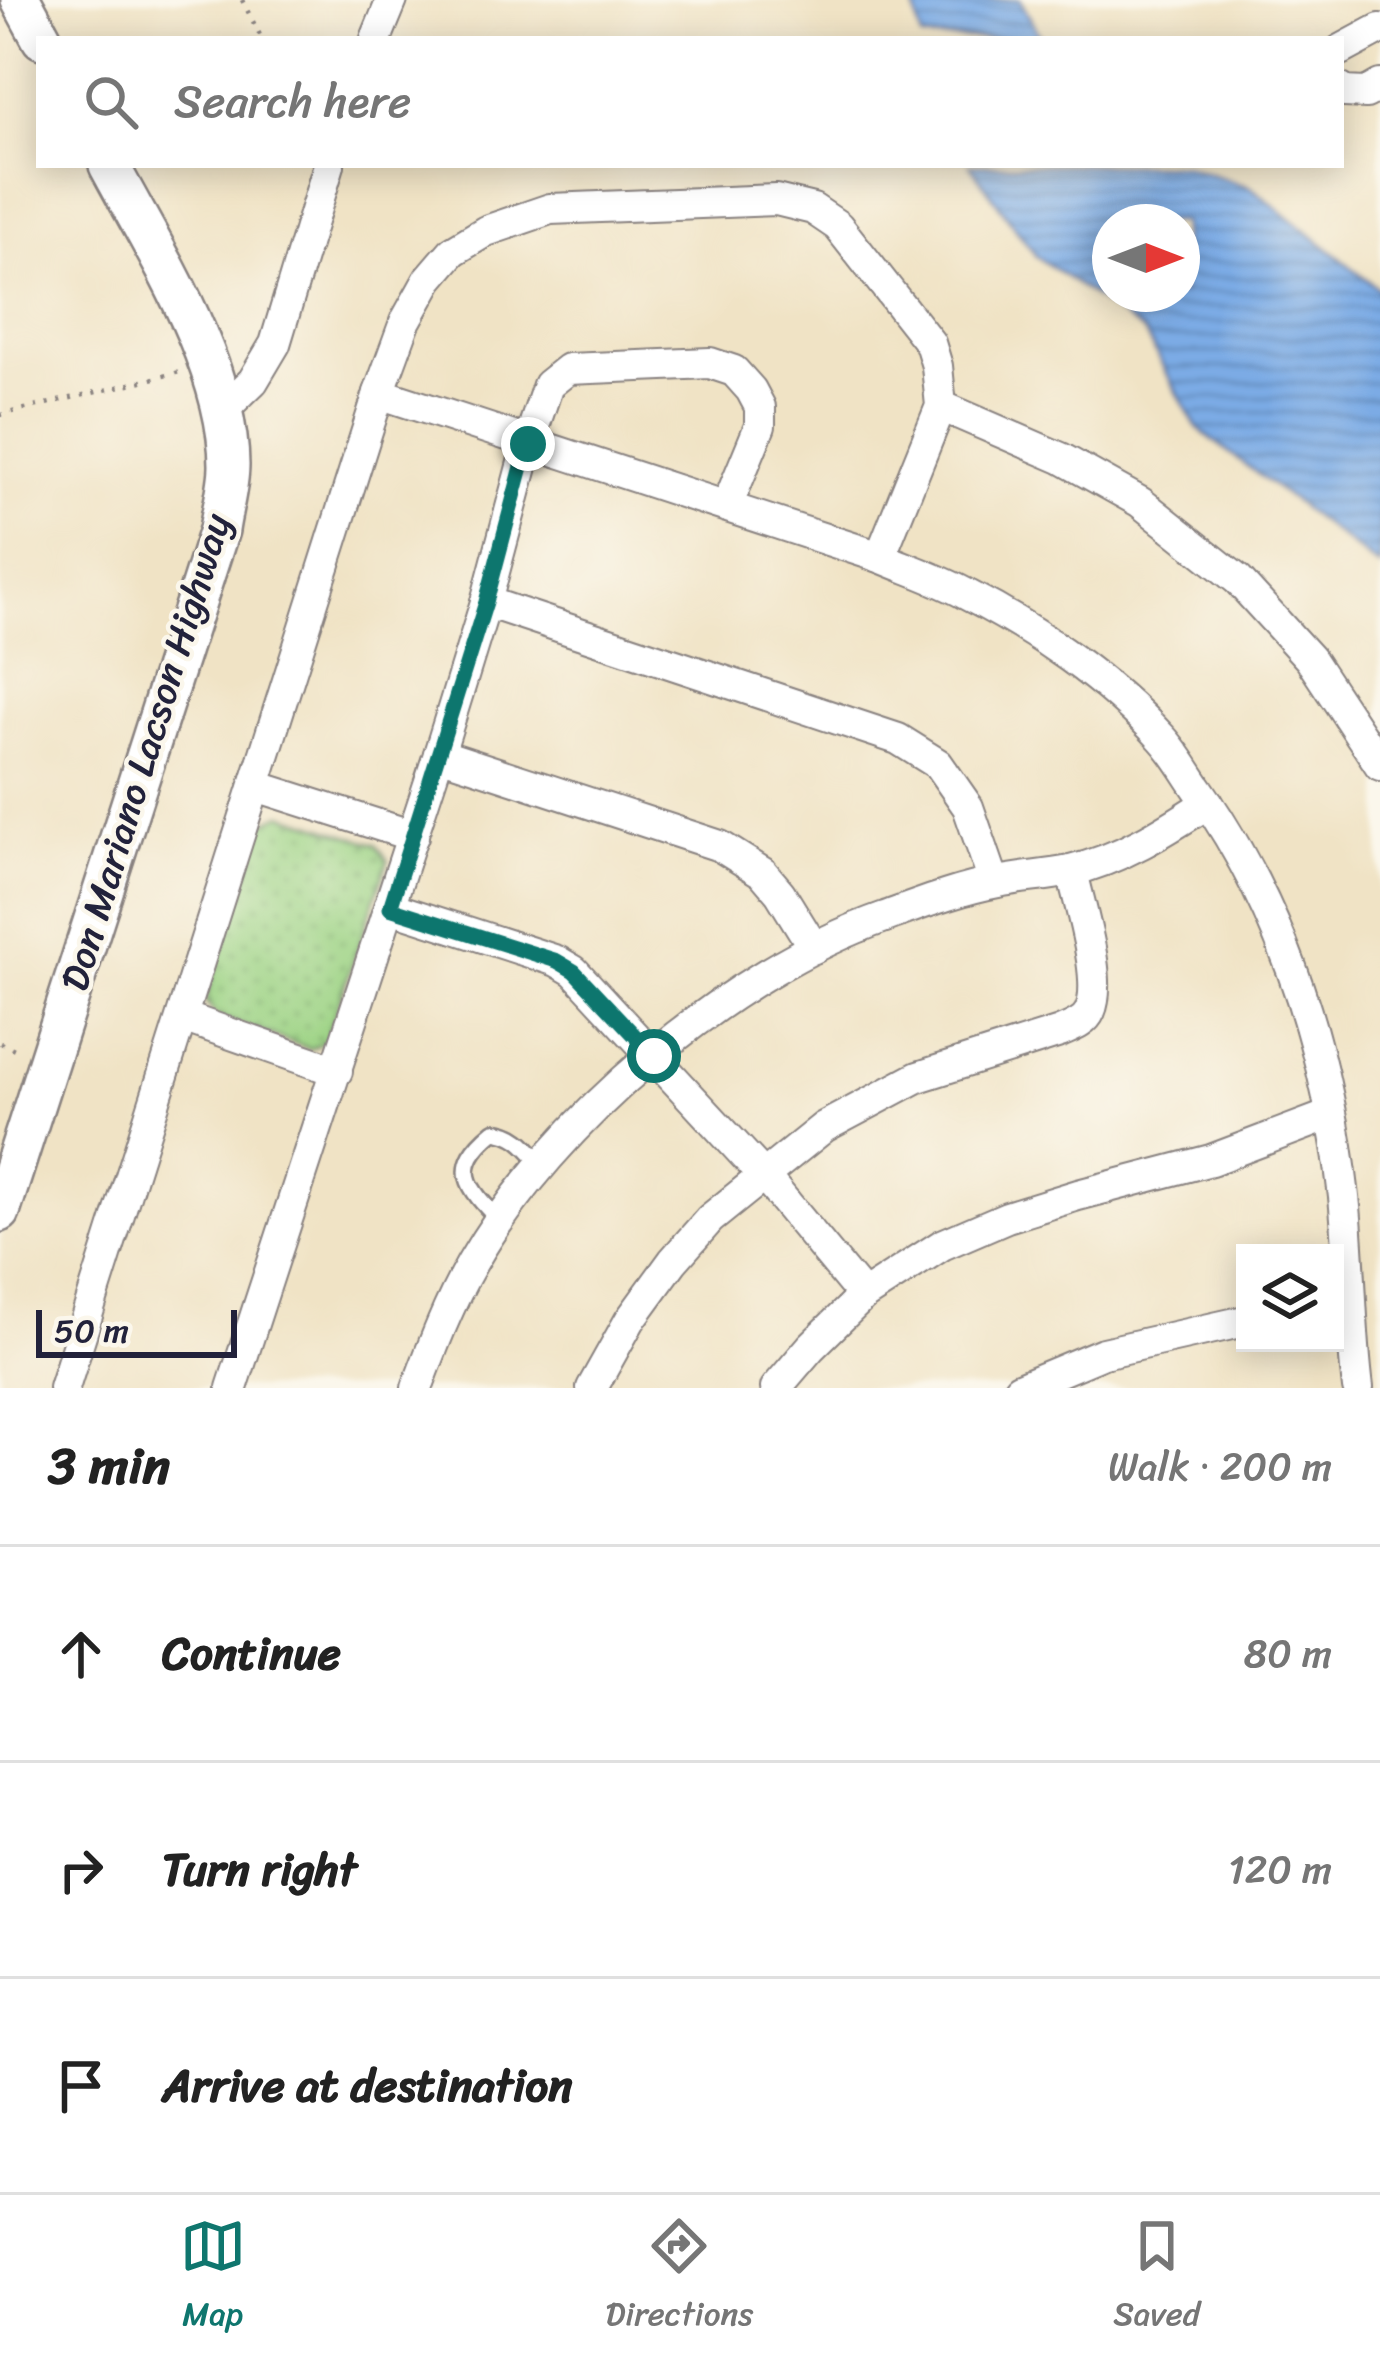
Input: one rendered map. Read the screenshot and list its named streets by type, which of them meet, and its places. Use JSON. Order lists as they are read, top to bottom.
{
  "streets": {
    "street": ["Don Mariano Lacson Highway"]
  },
  "scale_bar": "50 m",
  "north": "right",
  "page": {
    "search": "Search here",
    "scale": "50 m",
    "heading": ["3 min", "Walk · 200 m"],
    "list": [
      ["Continue", "80 m"],
      ["Turn right", "120 m"],
      "Arrive at destination"
    ],
    "nav": ["Map", "Directions", "Saved"]
  }
}
